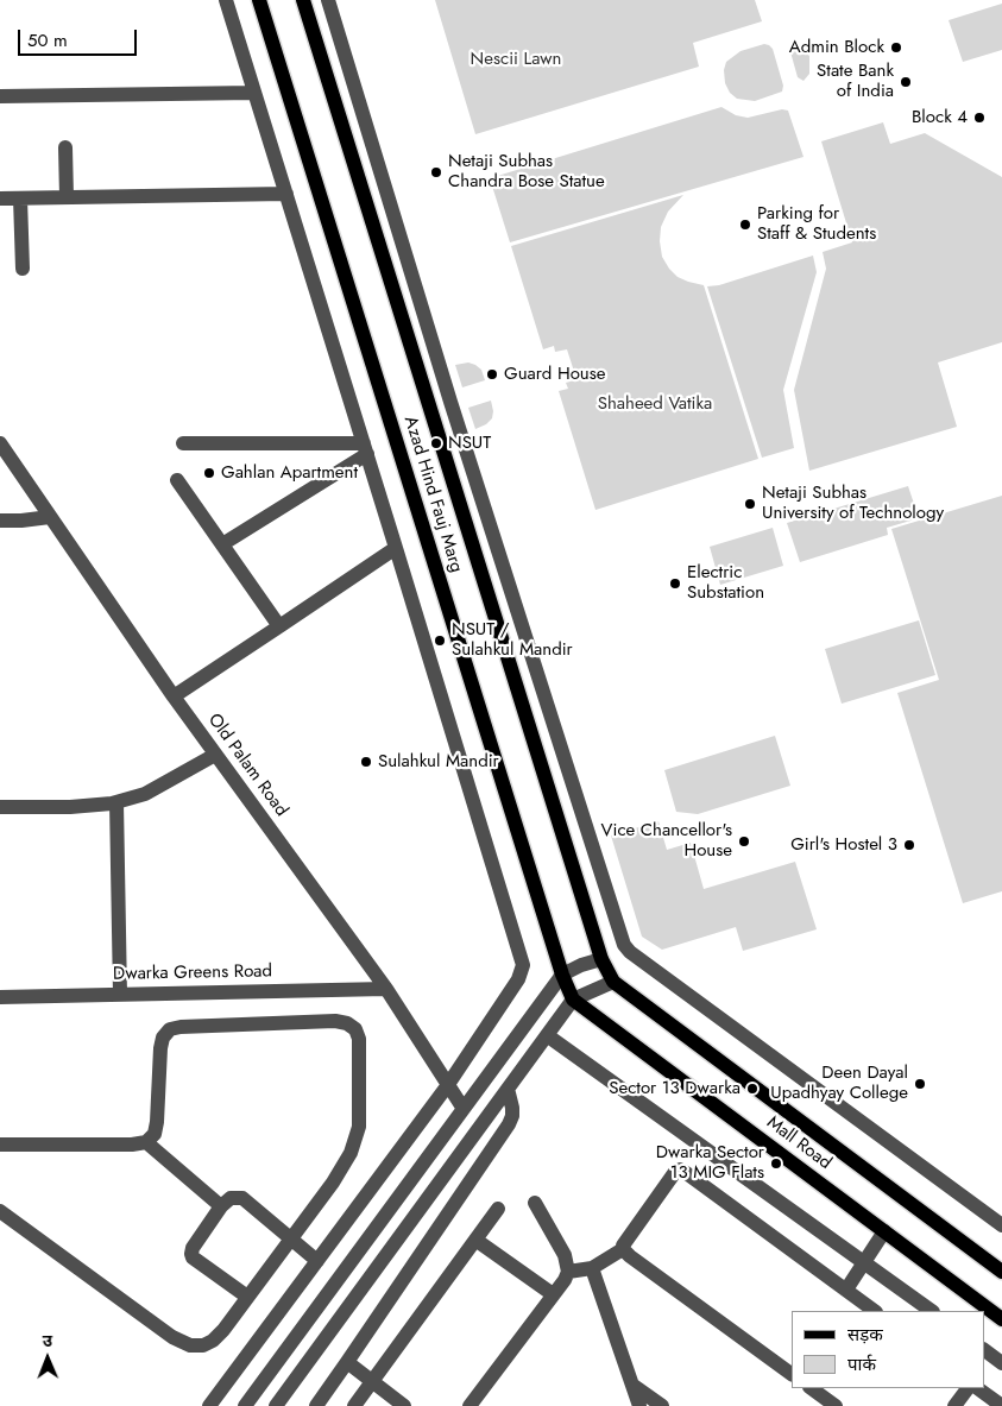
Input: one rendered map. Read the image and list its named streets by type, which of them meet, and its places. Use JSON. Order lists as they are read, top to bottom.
{
  "streets": {
    "main road": ["Azad Hind Fauj Marg", "Mall Road"],
    "street": ["Old Palam Road", "Dwarka Greens Road"]
  },
  "crossings": [
    ["Azad Hind Fauj Marg", "Mall Road"],
    ["Old Palam Road", "Dwarka Greens Road"]
  ],
  "parks": ["Nescii Lawn", "Shaheed Vatika"],
  "places": [
    "Admin Block",
    "State Bank of India",
    "Block 4",
    "Netaji Subhas Chandra Bose Statue",
    "Parking for Staff & Students",
    "Guard House",
    "NSUT",
    "Gahlan Apartment",
    "Netaji Subhas University of Technology",
    "Electric Substation",
    "NSUT / Sulahkul Mandir",
    "Sulahkul Mandir",
    "Vice Chancellor's House",
    "Girl's Hostel 3",
    "Deen Dayal Upadhyay College",
    "Sector 13 Dwarka",
    "Dwarka Sector 13 MIG Flats"
  ],
  "legend": ["सड़क", "पार्क"],
  "scale_bar": "50 m",
  "north": "top"
}
